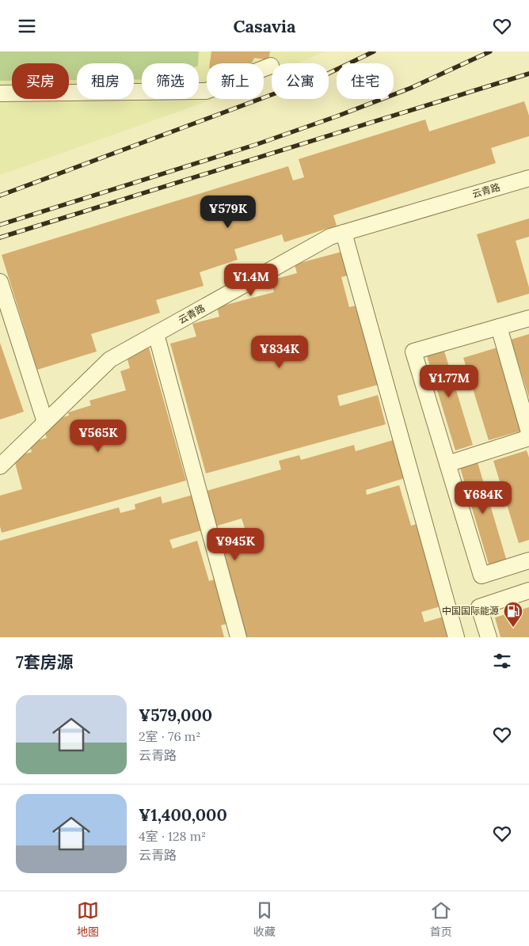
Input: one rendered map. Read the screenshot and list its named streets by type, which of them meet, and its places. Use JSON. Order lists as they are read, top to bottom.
{
  "streets": {
    "street": ["云青路"]
  },
  "places": {
    "fuel station": ["中国国际能源"]
  },
  "page": {
    "header": "Casavia",
    "chip": [
      "买房",
      "租房",
      "筛选",
      "新上",
      "公寓",
      "住宅"
    ],
    "price": [
      "¥579K",
      "¥1.4M",
      "¥834K",
      "¥1.77M",
      "¥565K",
      "¥684K",
      "¥945K"
    ],
    "heading": "7套房源",
    "list": [
      {
        "name": "¥579,000",
        "note": "2室 · 76 m² · 云青路"
      },
      {
        "name": "¥1,400,000",
        "note": "4室 · 128 m² · 云青路"
      }
    ],
    "tabs": ["地图", "收藏", "首页"]
  }
}
